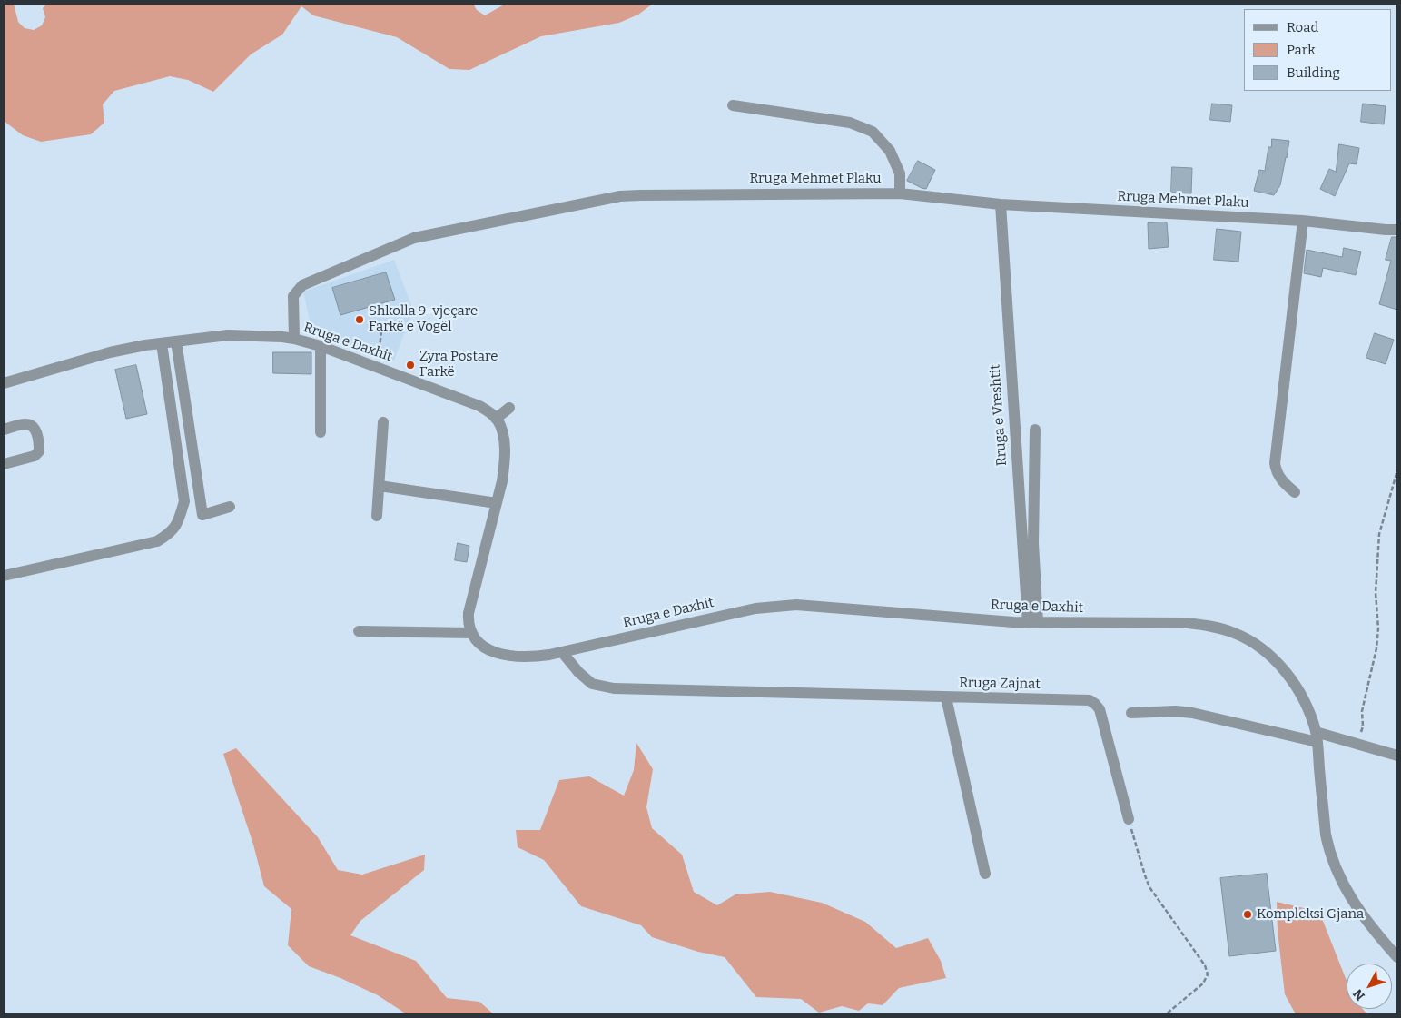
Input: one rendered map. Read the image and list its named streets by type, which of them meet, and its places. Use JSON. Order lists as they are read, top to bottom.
{
  "streets": {
    "street": [
      "Rruga Mehmet Plaku",
      "Rruga e Daxhit",
      "Rruga e Vreshtit",
      "Rruga Zajnat"
    ]
  },
  "crossings": [
    ["Rruga Mehmet Plaku", "Rruga e Daxhit"],
    ["Rruga Mehmet Plaku", "Rruga e Vreshtit"],
    ["Rruga e Daxhit", "Rruga e Vreshtit"],
    ["Rruga e Daxhit", "Rruga Zajnat"]
  ],
  "places": ["Shkolla 9-vjeçare Farkë e Vogël", "Zyra Postare Farkë", "Kompleksi Gjana"],
  "legend": ["Road", "Park", "Building"],
  "north": "bottom left"
}
